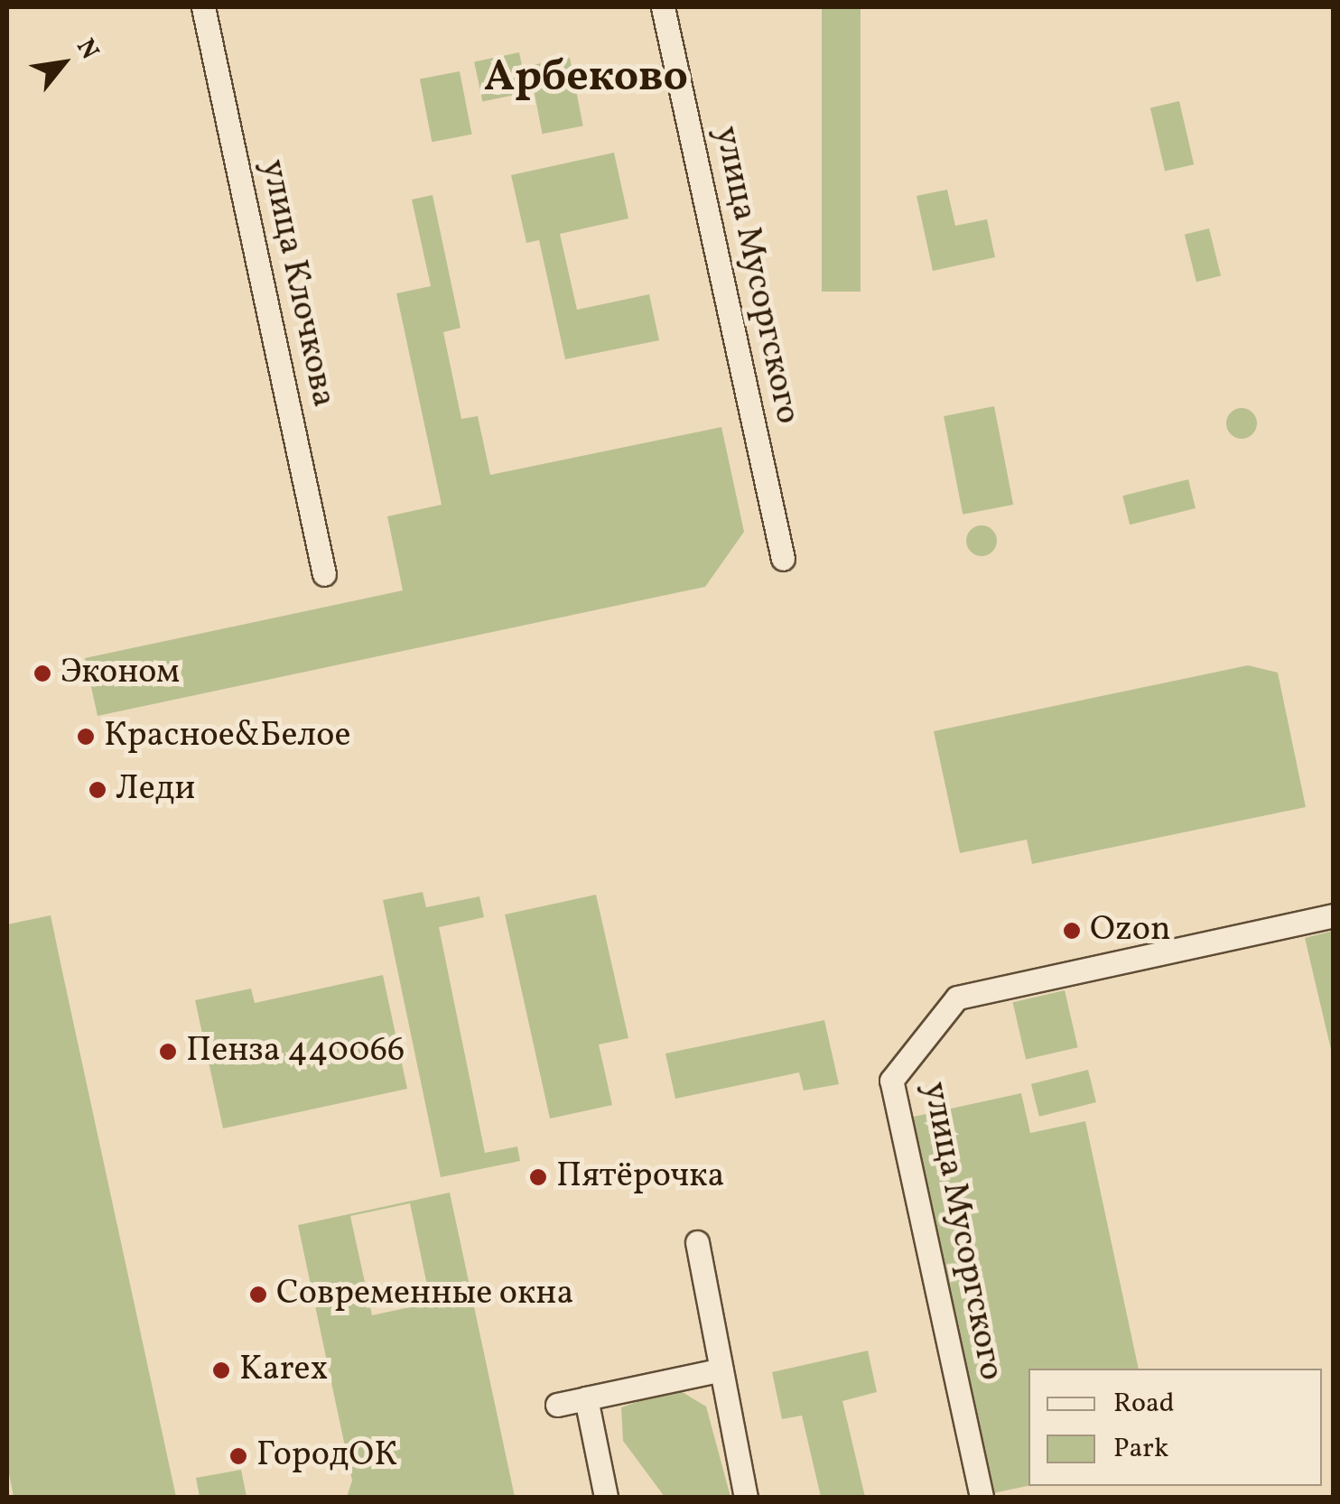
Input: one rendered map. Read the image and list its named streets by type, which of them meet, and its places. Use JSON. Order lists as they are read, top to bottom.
{
  "streets": {
    "street": ["улица Мусоргского", "улица Клочкова"]
  },
  "districts": ["Арбеково"],
  "places": [
    "Эконом",
    "Красное&Белое",
    "Леди",
    "Ozon",
    "Пенза 440066",
    "Пятёрочка",
    "Современные окна",
    "Karex",
    "ГородОК"
  ],
  "legend": ["Road", "Park"],
  "north": "top right"
}
